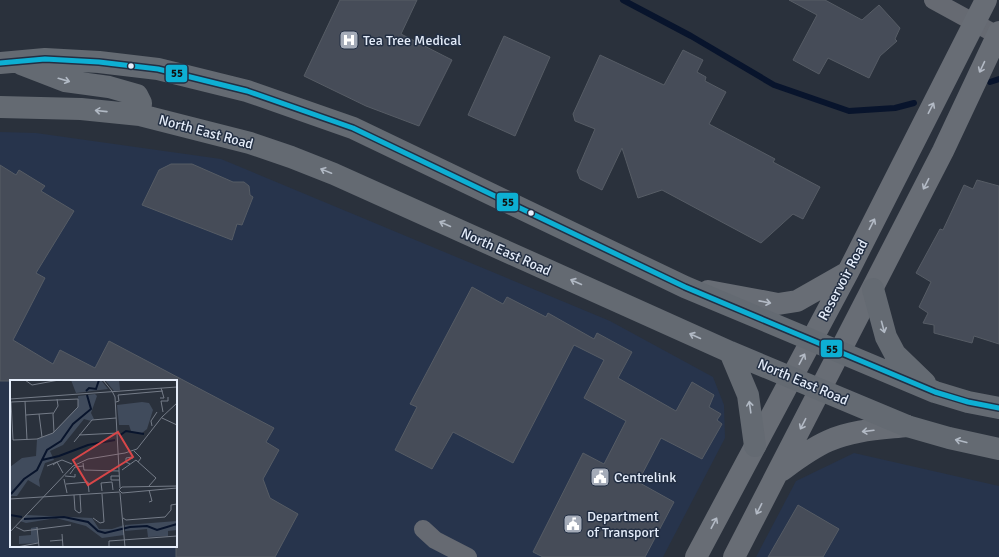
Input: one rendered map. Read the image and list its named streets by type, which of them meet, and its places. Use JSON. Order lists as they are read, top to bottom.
{
  "streets": {
    "highway": ["North East Road"],
    "main road": ["Reservoir Road"]
  },
  "crossings": [
    ["North East Road", "Reservoir Road"]
  ],
  "places": {
    "hospital": ["Tea Tree Medical"],
    "public building": ["Centrelink", "Department of Transport"]
  },
  "lines": ["transit line 55"]
}
